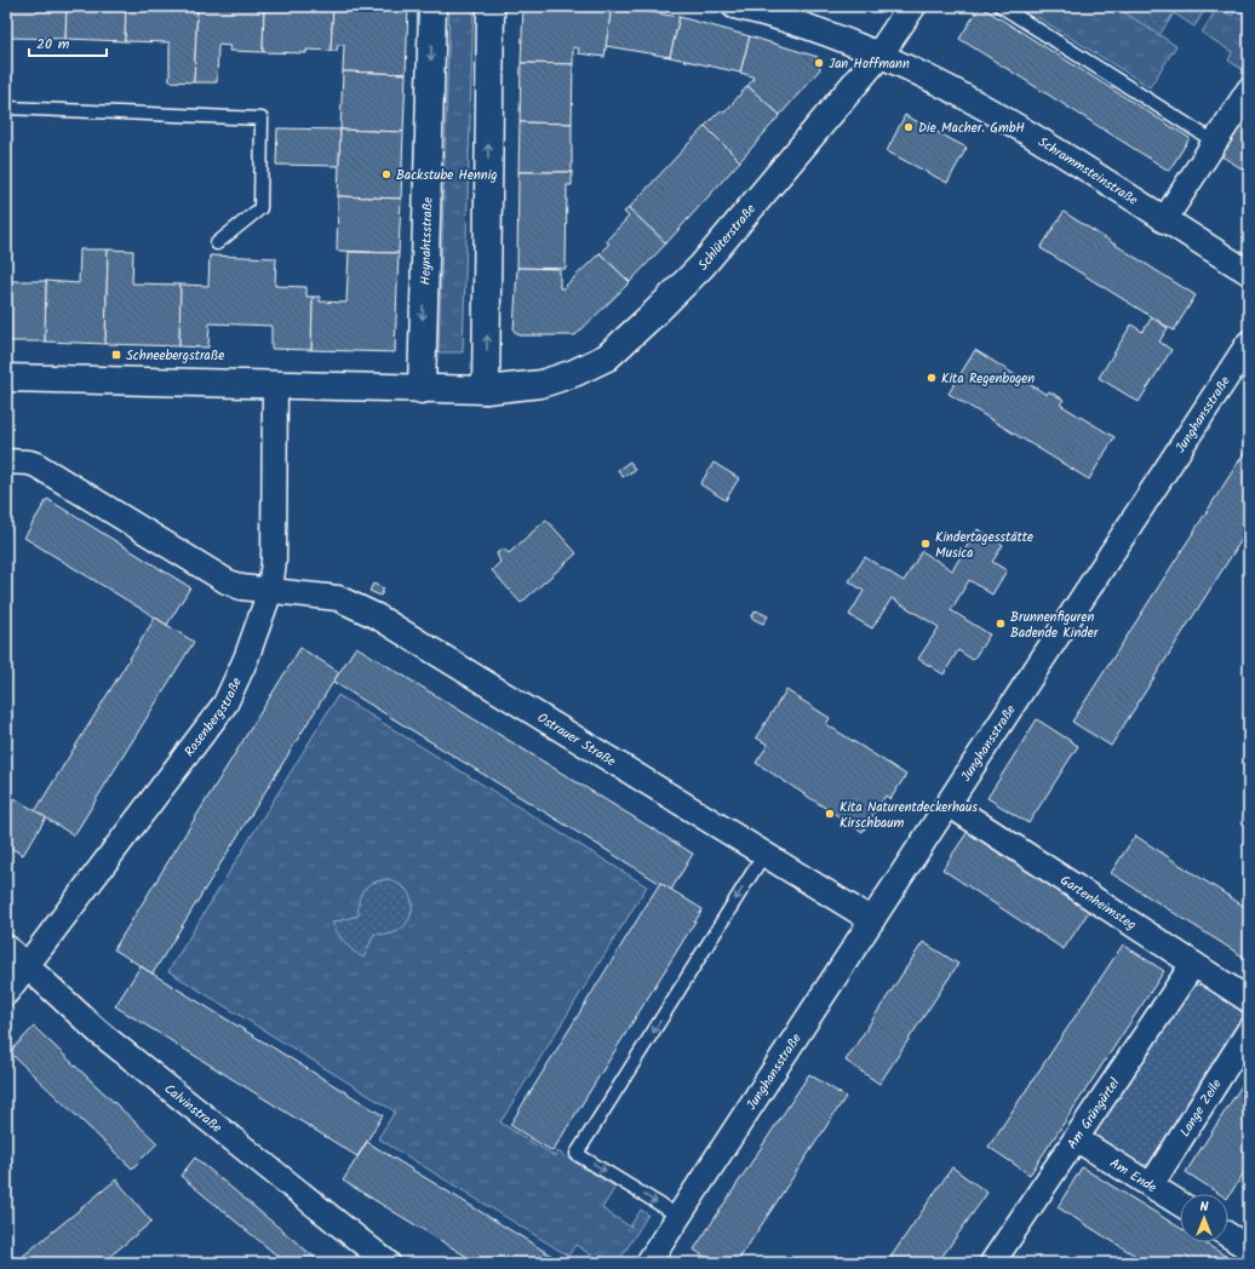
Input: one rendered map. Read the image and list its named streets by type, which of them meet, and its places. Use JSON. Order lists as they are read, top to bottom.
{
  "streets": {
    "street": [
      "Schrammsteinstraße",
      "Schlüterstraße",
      "Heynahtsstraße",
      "Junghansstraße",
      "Rosenbergstraße",
      "Ostrauer Straße",
      "Gartenheimsteg",
      "Calvinstraße",
      "Lange Zeile",
      "Am Grüngürtel",
      "Am Ende"
    ]
  },
  "crossings": [
    ["Schrammsteinstraße", "Schlüterstraße"],
    ["Junghansstraße", "Ostrauer Straße"],
    ["Junghansstraße", "Gartenheimsteg"],
    ["Rosenbergstraße", "Ostrauer Straße"],
    ["Rosenbergstraße", "Calvinstraße"],
    ["Gartenheimsteg", "Am Grüngürtel"],
    ["Lange Zeile", "Am Ende"],
    ["Am Grüngürtel", "Am Ende"]
  ],
  "places": {
    "other": [
      "Jan Hoffmann",
      "Die Macher. GmbH",
      "Backstube Hennig",
      "Kita Regenbogen",
      "Kindertagesstätte Musica",
      "Brunnenfiguren Badende Kinder",
      "Kita Naturentdeckerhaus Kirschbaum"
    ],
    "transit": ["Schneebergstraße"]
  },
  "scale_bar": "20 m",
  "north": "top"
}
